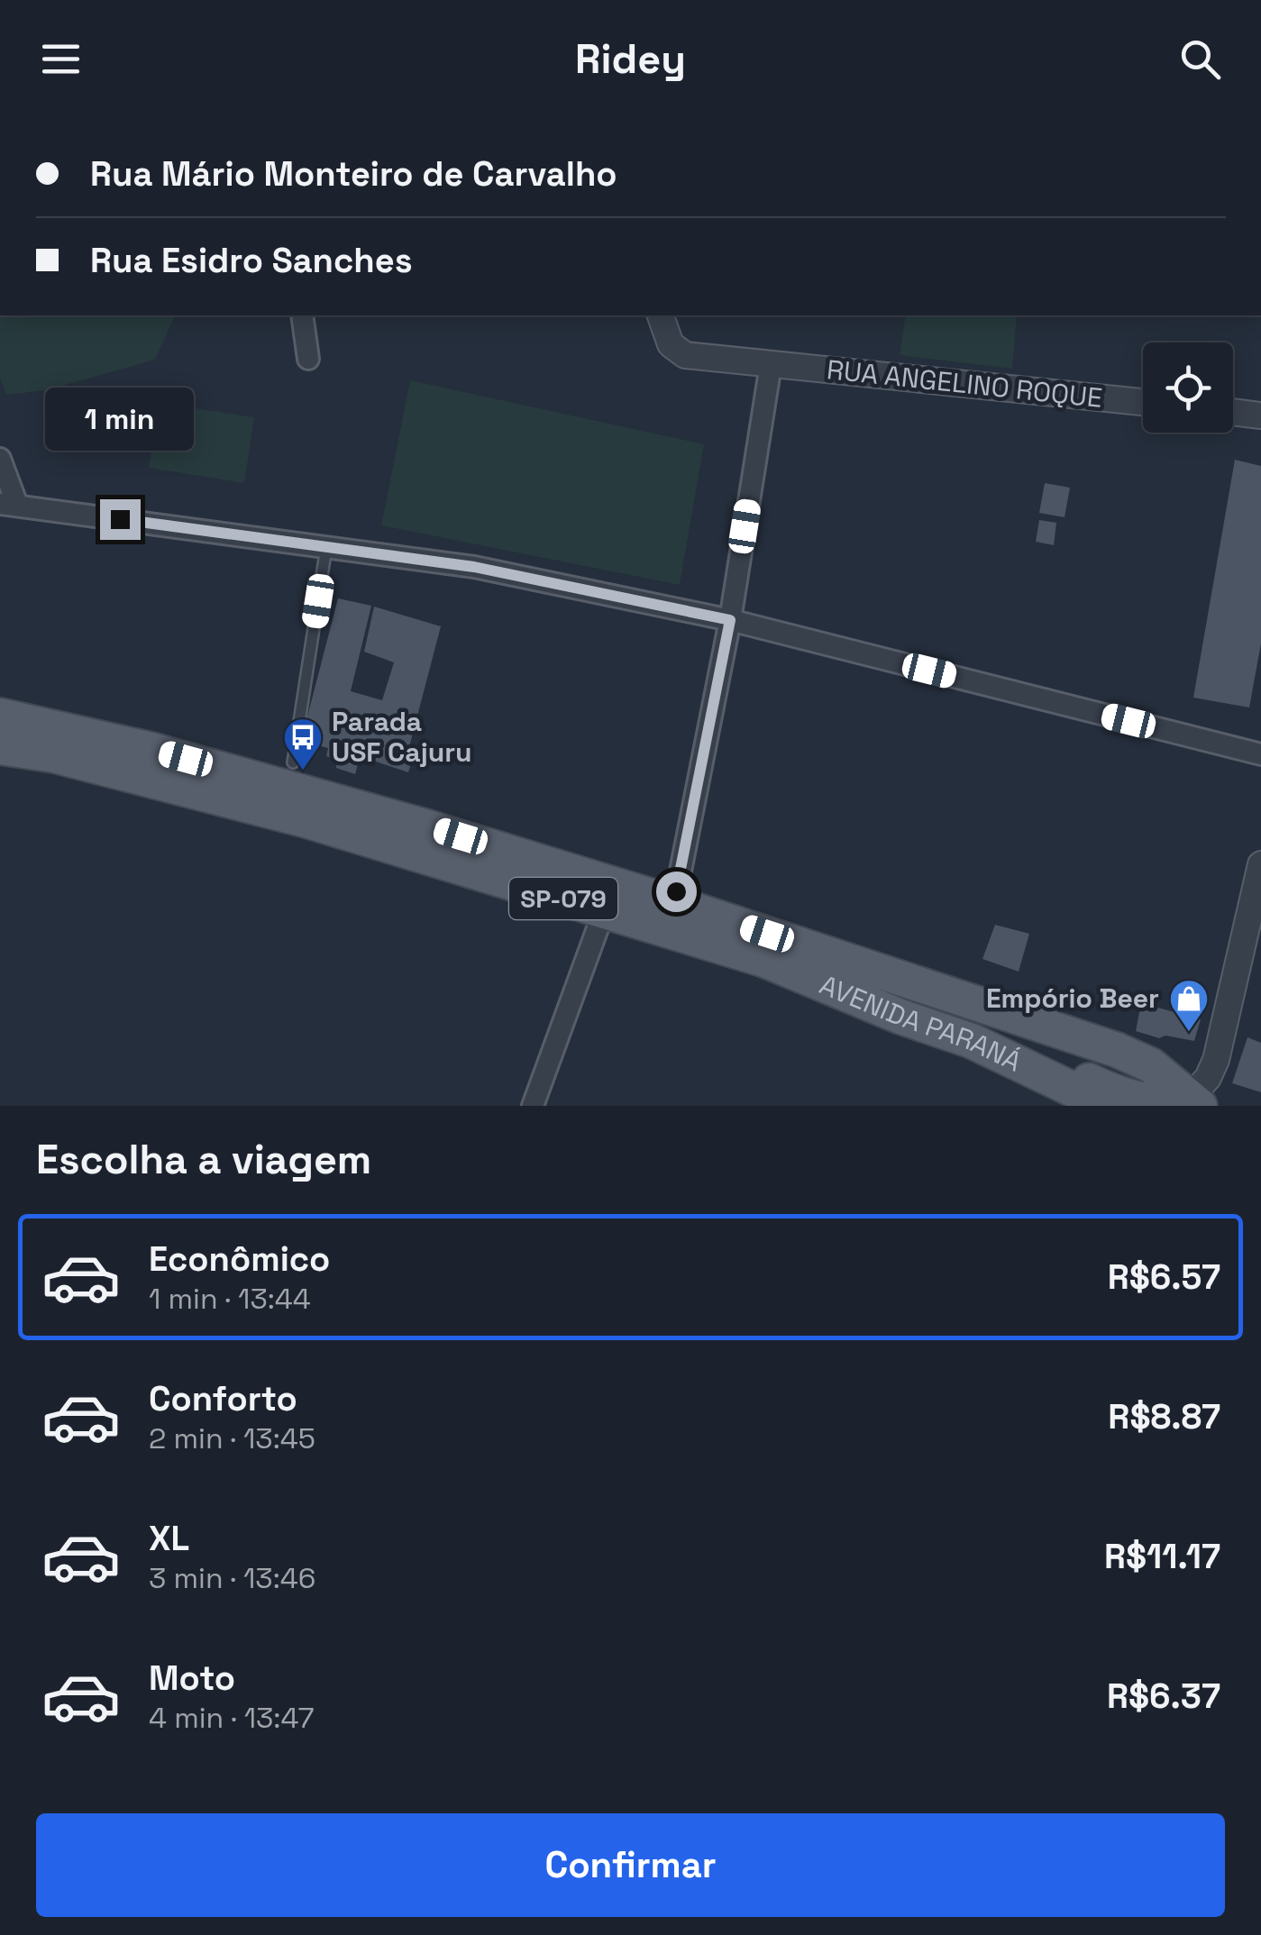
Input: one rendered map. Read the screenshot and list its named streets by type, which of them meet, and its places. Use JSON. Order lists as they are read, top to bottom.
{
  "streets": {
    "main road": ["SP-079", "AVENIDA PARANÁ"],
    "street": ["RUA ANGELINO ROQUE"]
  },
  "places": {
    "bus stop": ["Parada USF Cajuru"],
    "shop": ["Empório Beer"]
  },
  "page": {
    "header": "Ridey",
    "banner": ["Rua Mário Monteiro de Carvalho", "Rua Esidro Sanches"],
    "bubble": "1 min",
    "heading": "Escolha a viagem",
    "list": [
      {
        "name": "Econômico",
        "note": "1 min · 13:44",
        "value": "R$6.57"
      },
      {
        "name": "Conforto",
        "note": "2 min · 13:45",
        "value": "R$8.87"
      },
      {
        "name": "XL",
        "note": "3 min · 13:46",
        "value": "R$11.17"
      },
      {
        "name": "Moto",
        "note": "4 min · 13:47",
        "value": "R$6.37"
      }
    ],
    "buttons": "Confirmar"
  }
}
